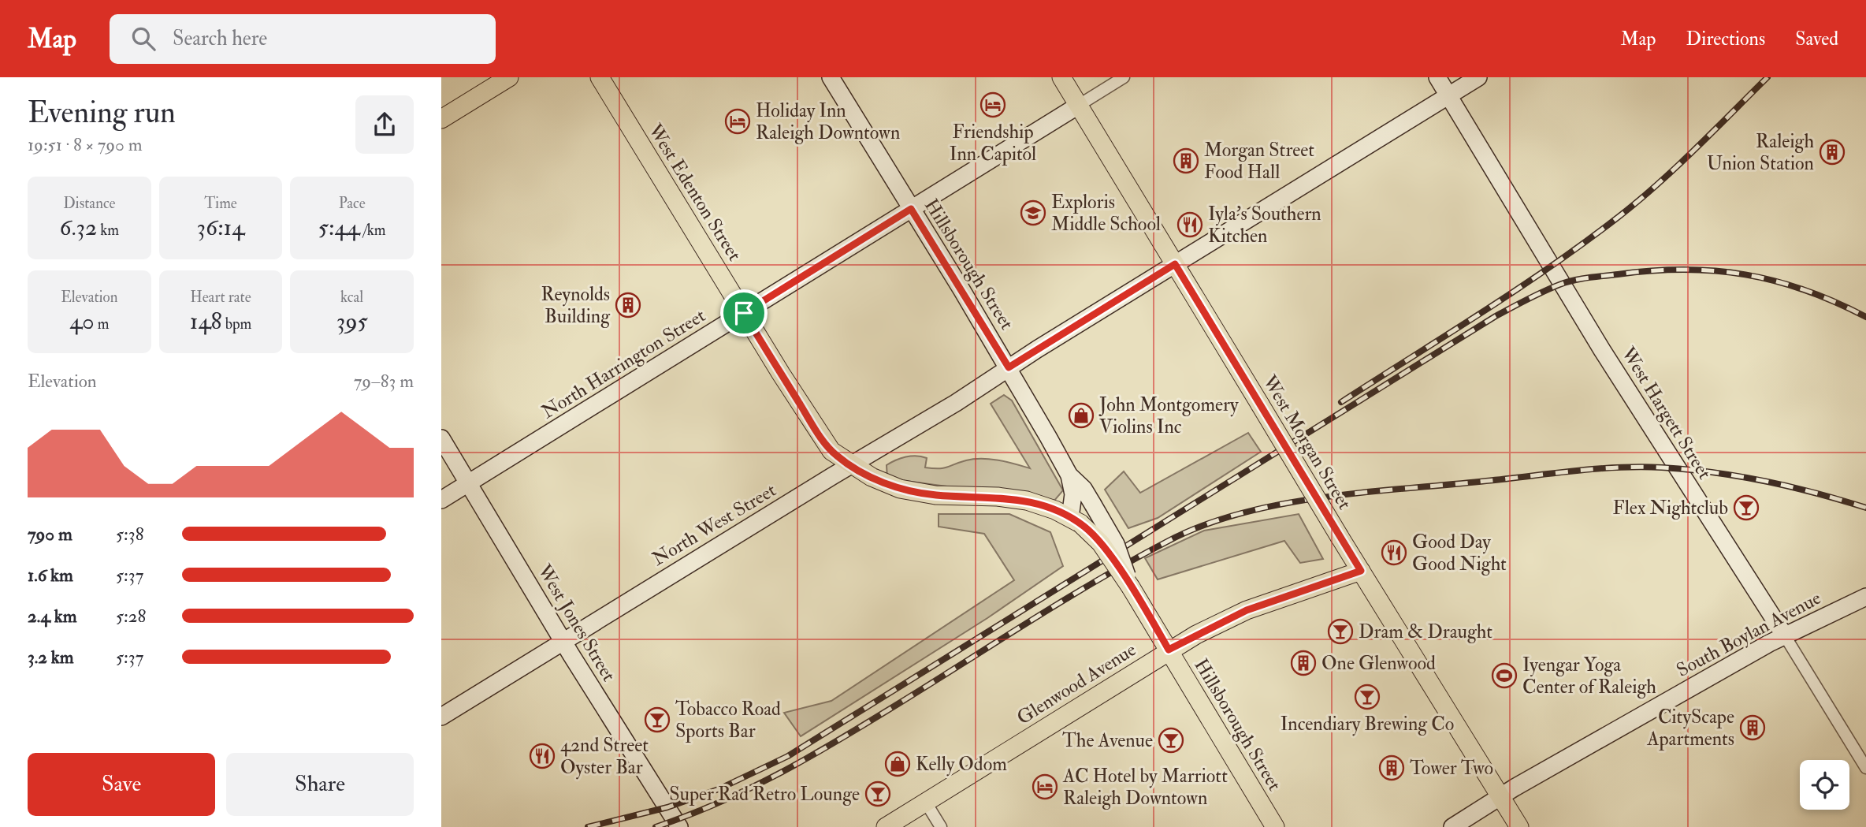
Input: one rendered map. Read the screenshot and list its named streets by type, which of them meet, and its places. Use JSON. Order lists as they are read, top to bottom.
{
  "streets": {
    "main road": [
      "West Edenton Street",
      "Hillsborough Street",
      "West Morgan Street",
      "Glenwood Avenue"
    ],
    "street": [
      "North Harrington Street",
      "West Hargett Street",
      "North West Street",
      "West Jones Street",
      "South Boylan Avenue"
    ]
  },
  "crossings": [
    ["West Edenton Street", "Hillsborough Street"],
    ["West Edenton Street", "North Harrington Street"],
    ["West Edenton Street", "North West Street"],
    ["Hillsborough Street", "North Harrington Street"],
    ["Hillsborough Street", "North West Street"],
    ["Hillsborough Street", "Glenwood Avenue"],
    ["North Harrington Street", "West Morgan Street"],
    ["North Harrington Street", "West Jones Street"],
    ["West Hargett Street", "North West Street"],
    ["West Hargett Street", "South Boylan Avenue"],
    ["West Morgan Street", "North West Street"],
    ["West Morgan Street", "South Boylan Avenue"],
    ["West Morgan Street", "Glenwood Avenue"],
    ["North West Street", "West Jones Street"]
  ],
  "places": {
    "hotel": ["Friendship Inn Capitol", "Holiday Inn Raleigh Downtown", "AC Hotel by Marriott Raleigh Downtown"],
    "building": [
      "Raleigh Union Station",
      "Morgan Street Food Hall",
      "Reynolds Building",
      "One Glenwood",
      "CityScape Apartments",
      "Tower Two"
    ],
    "school or university": ["Exploris Middle School"],
    "restaurant": ["Iyla's Southern Kitchen", "Good Day Good Night", "42nd Street Oyster Bar"],
    "shop": ["John Montgomery Violins Inc", "Kelly Odom"],
    "bar": [
      "Flex Nightclub",
      "Dram & Draught",
      "Incendiary Brewing Co",
      "Tobacco Road Sports Bar",
      "The Avenue",
      "Super Rad Retro Lounge"
    ],
    "sports": ["Iyengar Yoga Center of Raleigh"]
  },
  "page": {
    "header": "Map",
    "search": "Search here",
    "nav": ["Map", "Directions", "Saved"],
    "heading": ["Evening run", "19:51 · 8 × 790 m"],
    "stats": [
      ["Distance", "6.32 km"],
      ["Time", "36:14"],
      ["Pace", "5:44 /km"],
      ["Elevation", "40 m"],
      ["Heart rate", "148 bpm"],
      ["kcal", "395"]
    ],
    "chart": ["Elevation", "79–83 m"],
    "list": [
      {
        "name": "790 m",
        "note": "5:38"
      },
      {
        "name": "1.6 km",
        "note": "5:37"
      },
      {
        "name": "2.4 km",
        "note": "5:28"
      },
      {
        "name": "3.2 km",
        "note": "5:37"
      }
    ],
    "buttons": ["Save", "Share"]
  }
}
